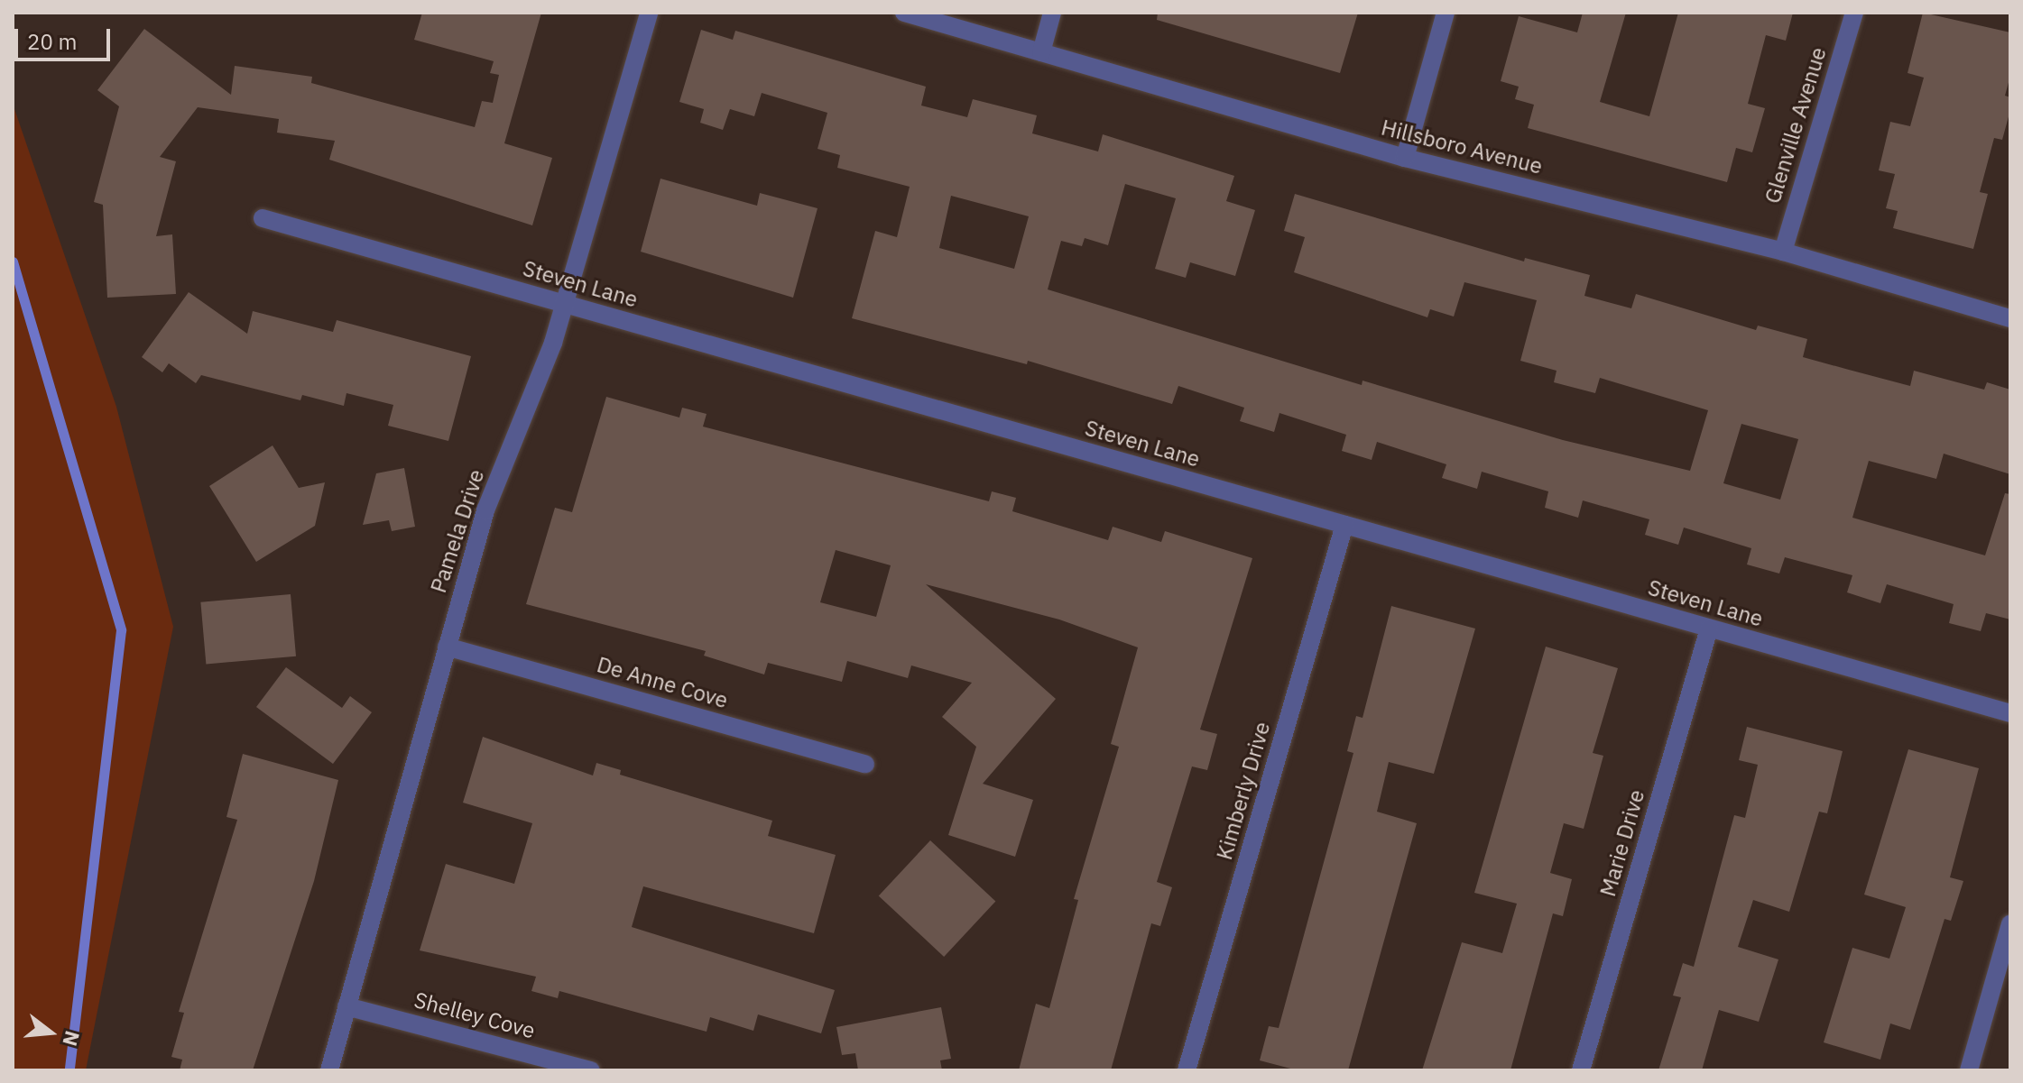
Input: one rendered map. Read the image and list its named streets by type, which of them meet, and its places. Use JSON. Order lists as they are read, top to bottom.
{
  "streets": {
    "street": [
      "Glenville Avenue",
      "Hillsboro Avenue",
      "Steven Lane",
      "Pamela Drive",
      "De Anne Cove",
      "Kimberly Drive",
      "Marie Drive",
      "Shelley Cove"
    ]
  },
  "crossings": [
    ["Glenville Avenue", "Hillsboro Avenue"],
    ["Steven Lane", "Pamela Drive"],
    ["Steven Lane", "Kimberly Drive"],
    ["Steven Lane", "Marie Drive"],
    ["Pamela Drive", "De Anne Cove"],
    ["Pamela Drive", "Shelley Cove"]
  ],
  "scale_bar": "20 m",
  "north": "right"
}
